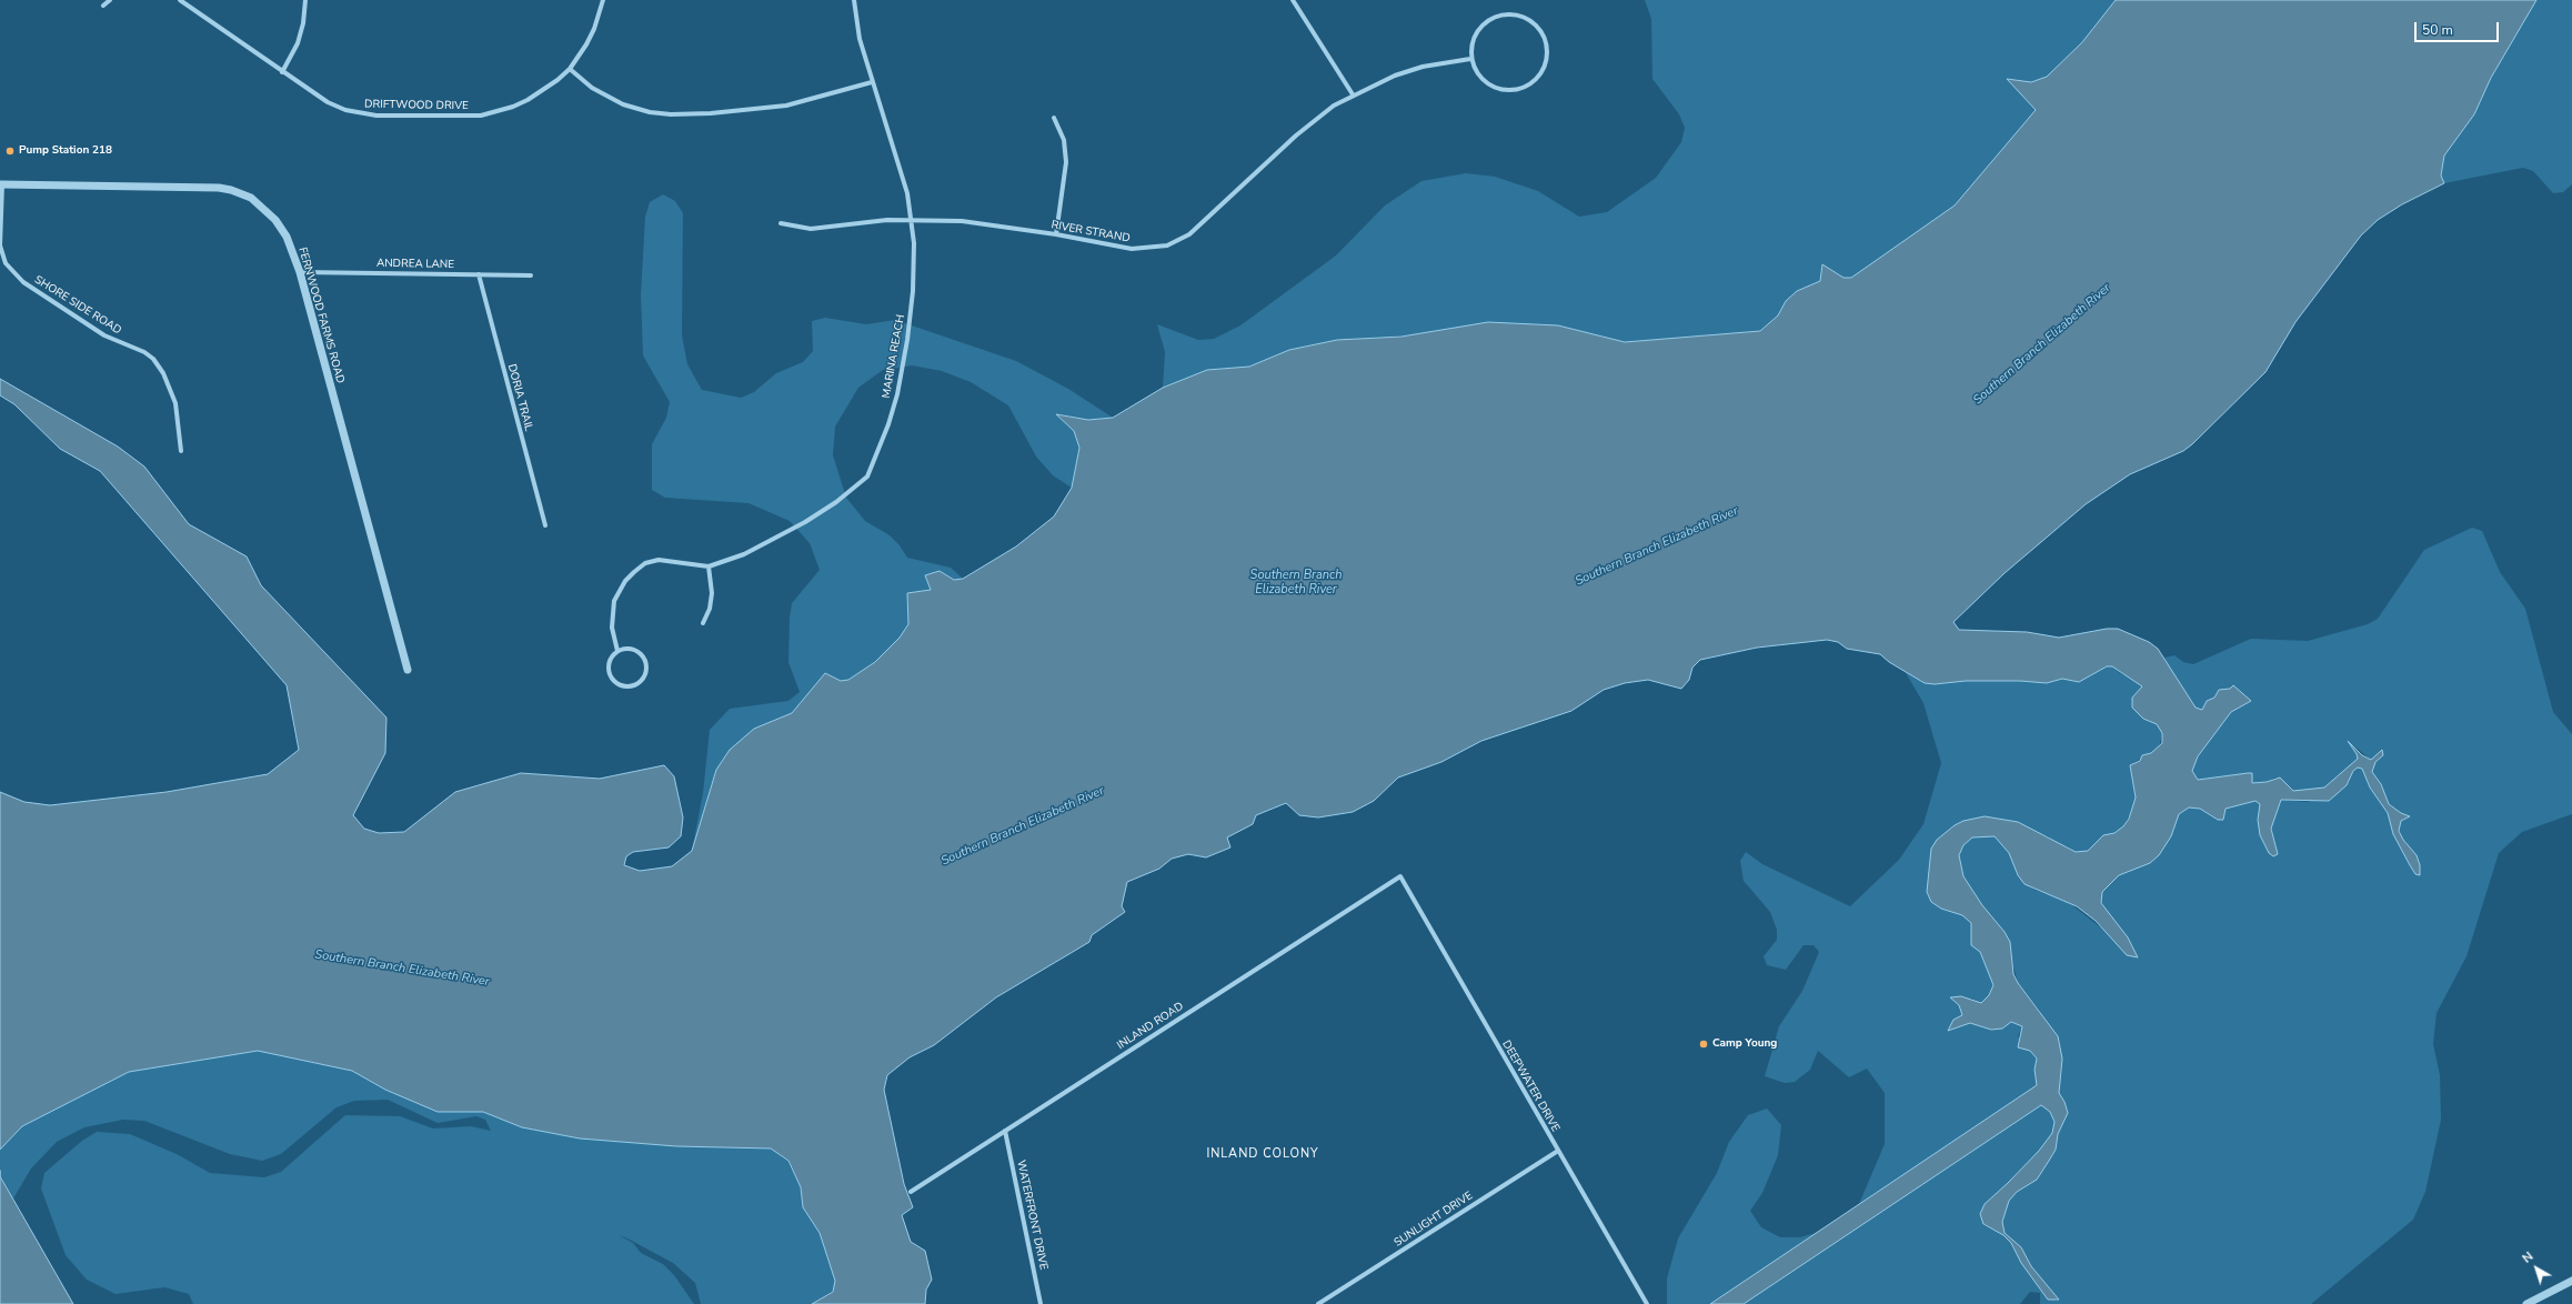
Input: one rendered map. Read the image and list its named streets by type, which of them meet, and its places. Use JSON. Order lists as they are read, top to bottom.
{
  "streets": {
    "street": [
      "DRIFTWOOD DRIVE",
      "RIVER STRAND",
      "ANDREA LANE",
      "SHORE SIDE ROAD",
      "FERNWOOD FARMS ROAD",
      "MARINA REACH",
      "DORIA TRAIL",
      "INLAND ROAD",
      "DEEPWATER DRIVE",
      "WATERFRONT DRIVE",
      "SUNLIGHT DRIVE"
    ]
  },
  "crossings": [
    ["RIVER STRAND", "MARINA REACH"],
    ["ANDREA LANE", "FERNWOOD FARMS ROAD"],
    ["ANDREA LANE", "DORIA TRAIL"],
    ["SHORE SIDE ROAD", "FERNWOOD FARMS ROAD"],
    ["INLAND ROAD", "DEEPWATER DRIVE"],
    ["INLAND ROAD", "WATERFRONT DRIVE"],
    ["DEEPWATER DRIVE", "SUNLIGHT DRIVE"]
  ],
  "districts": ["INLAND COLONY"],
  "water": ["Southern Branch Elizabeth River"],
  "places": ["Pump Station 218", "Camp Young"],
  "scale_bar": "50 m",
  "north": "top left"
}
